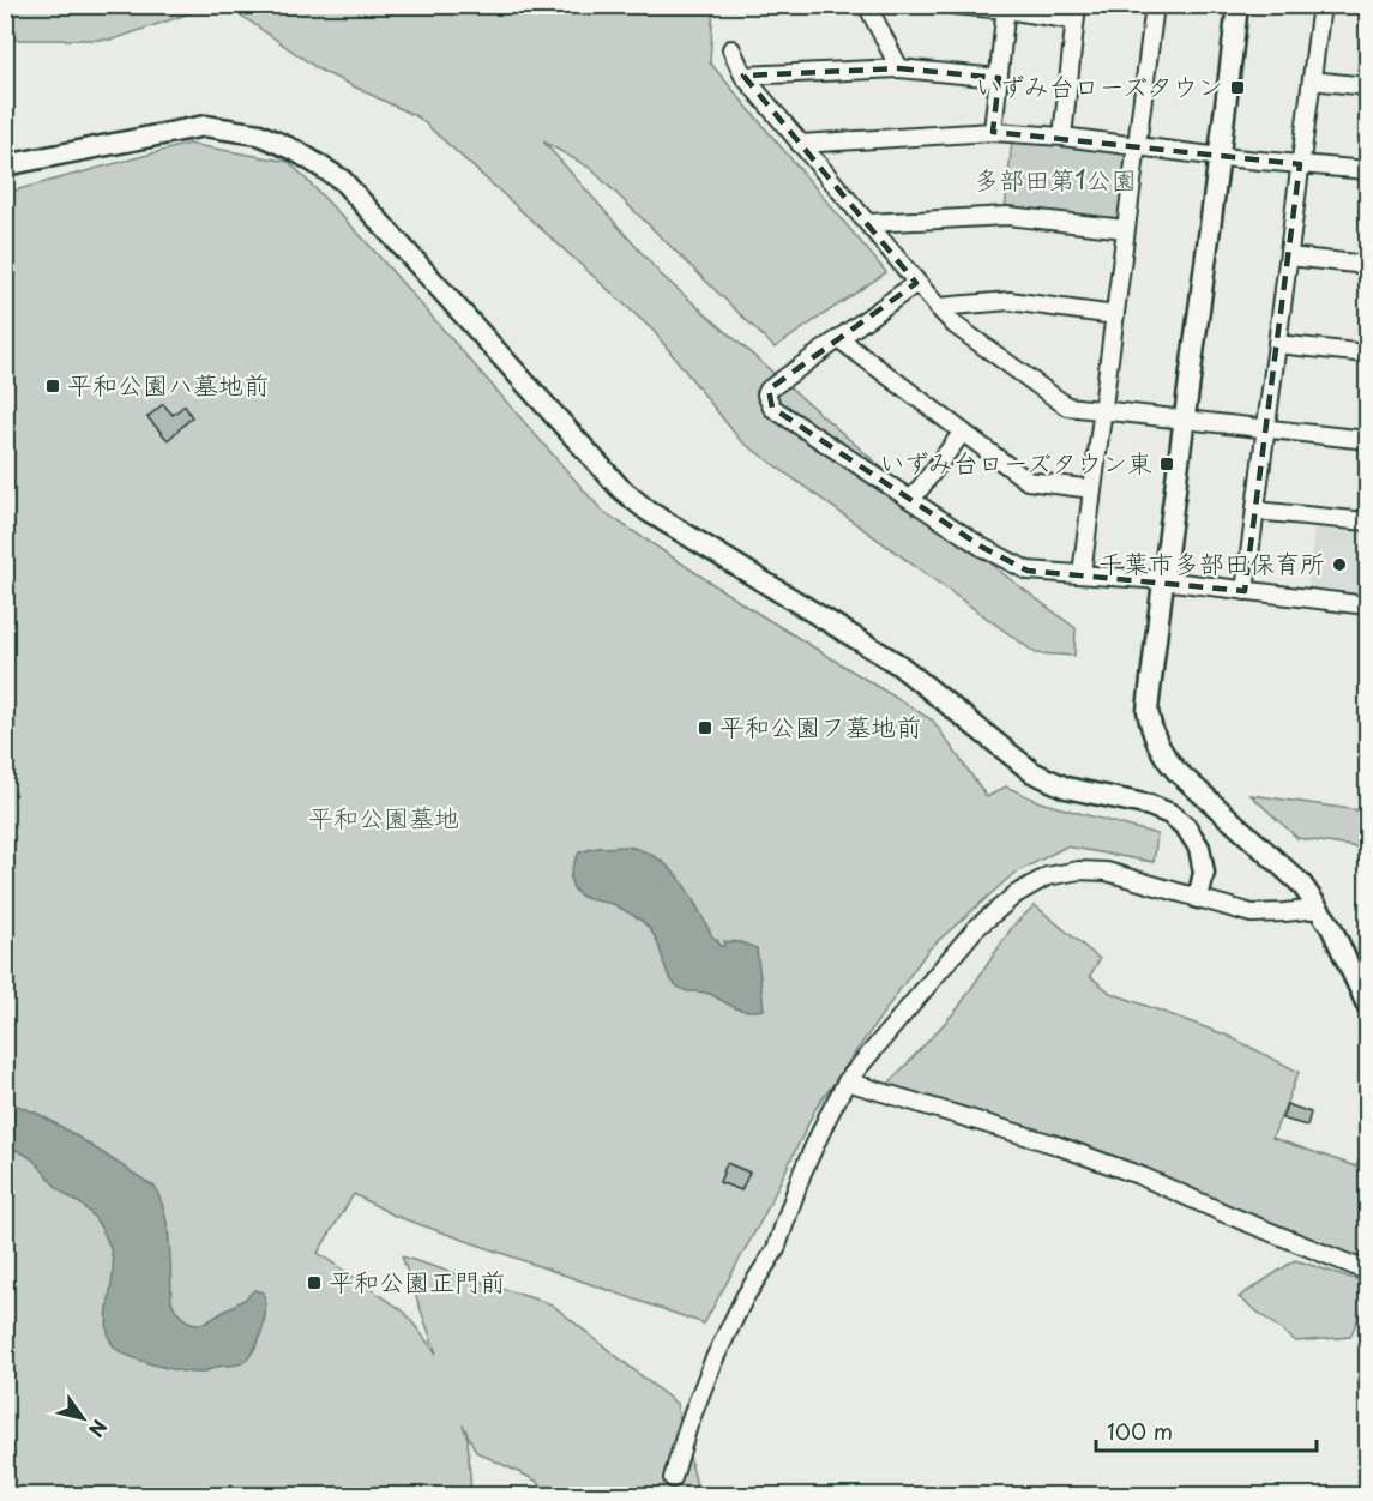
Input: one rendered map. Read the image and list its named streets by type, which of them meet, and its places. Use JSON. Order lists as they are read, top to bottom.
{
  "parks": ["多部田第1公園", "平和公園墓地"],
  "places": {
    "transit": [
      "いずみ台ローズタウン",
      "平和公園ハ墓地前",
      "いずみ台ローズタウン東",
      "平和公園フ墓地前",
      "平和公園正門前"
    ],
    "other": ["千葉市多部田保育所"]
  },
  "scale_bar": "100 m",
  "north": "bottom right"
}
